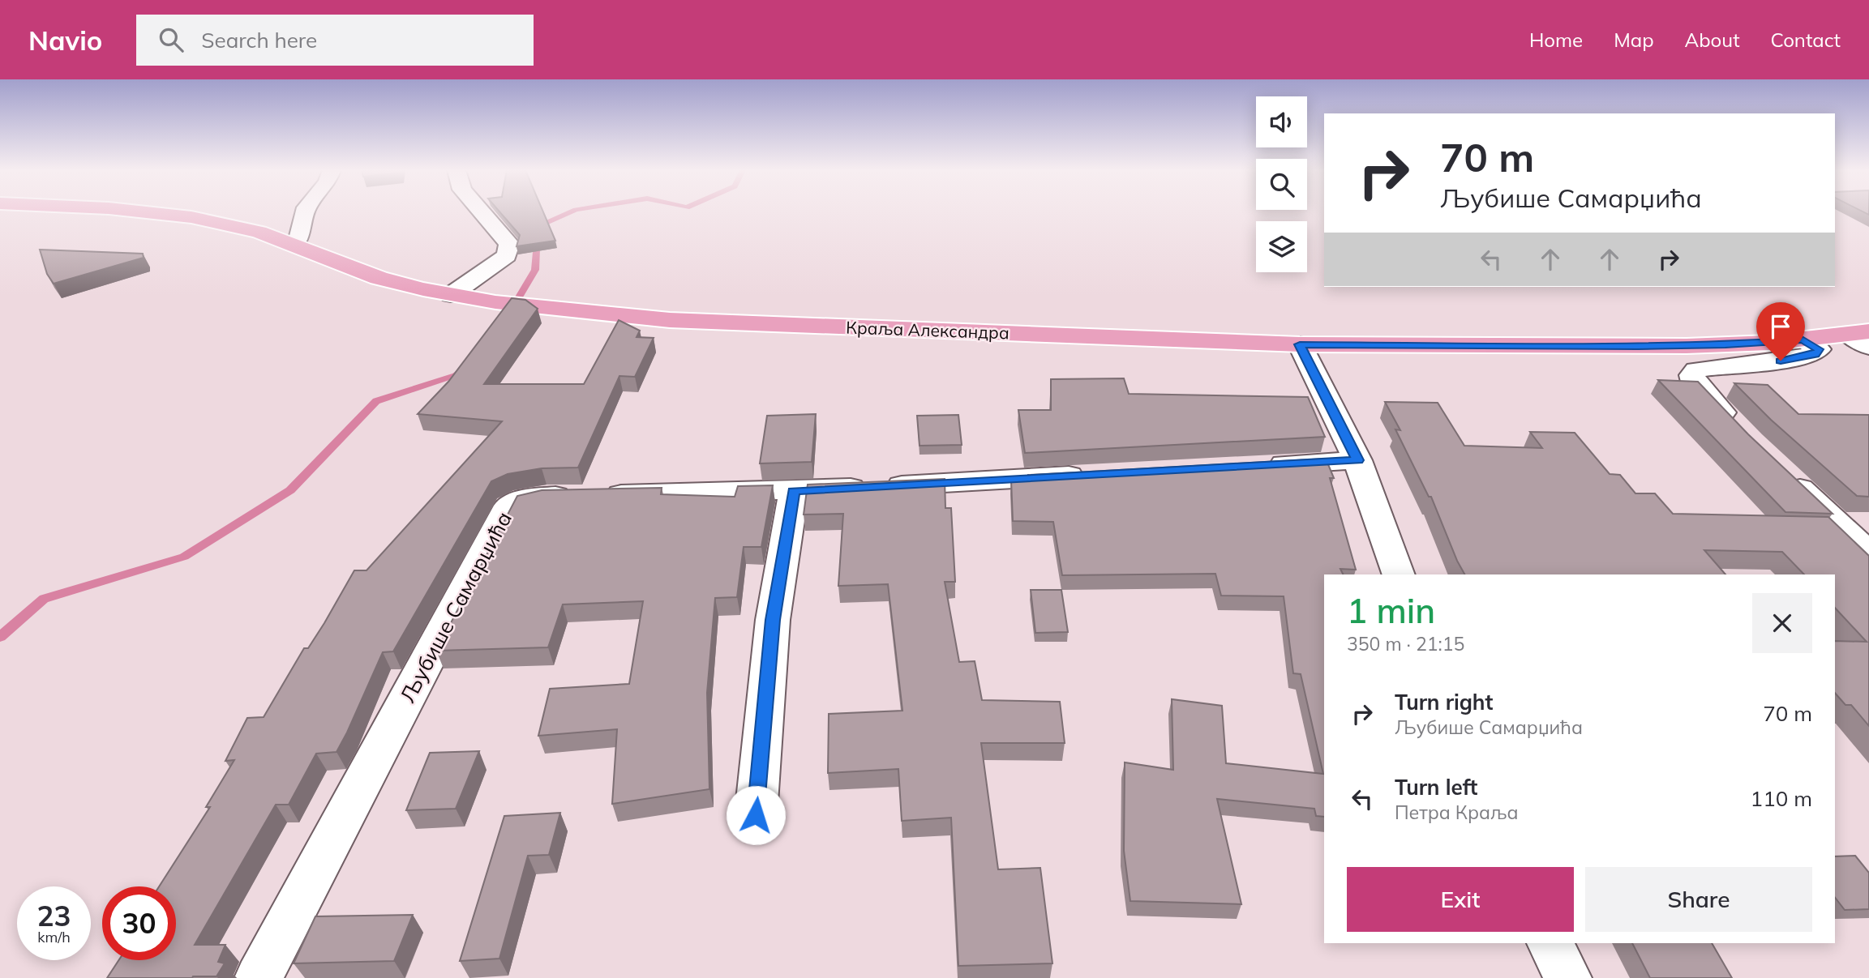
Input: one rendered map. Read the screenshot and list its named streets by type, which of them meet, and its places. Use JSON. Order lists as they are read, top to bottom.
{
  "streets": {
    "main road": ["Краља Александра"],
    "street": ["Љубише Самарџића"]
  },
  "page": {
    "header": "Navio",
    "search": "Search here",
    "nav": [
      "Home",
      "Map",
      "About",
      "Contact"
    ],
    "turn": ["70 m", "Љубише Самарџића"],
    "heading": ["1 min", "350 m · 21:15"],
    "list": [
      {
        "name": "Turn right",
        "note": "Љубише Самарџића",
        "value": "70 m"
      },
      {
        "name": "Turn left",
        "note": "Петра Краља",
        "value": "110 m"
      }
    ],
    "buttons": ["Exit", "Share"],
    "speed": "23 km/h",
    "limit": "30"
  }
}
